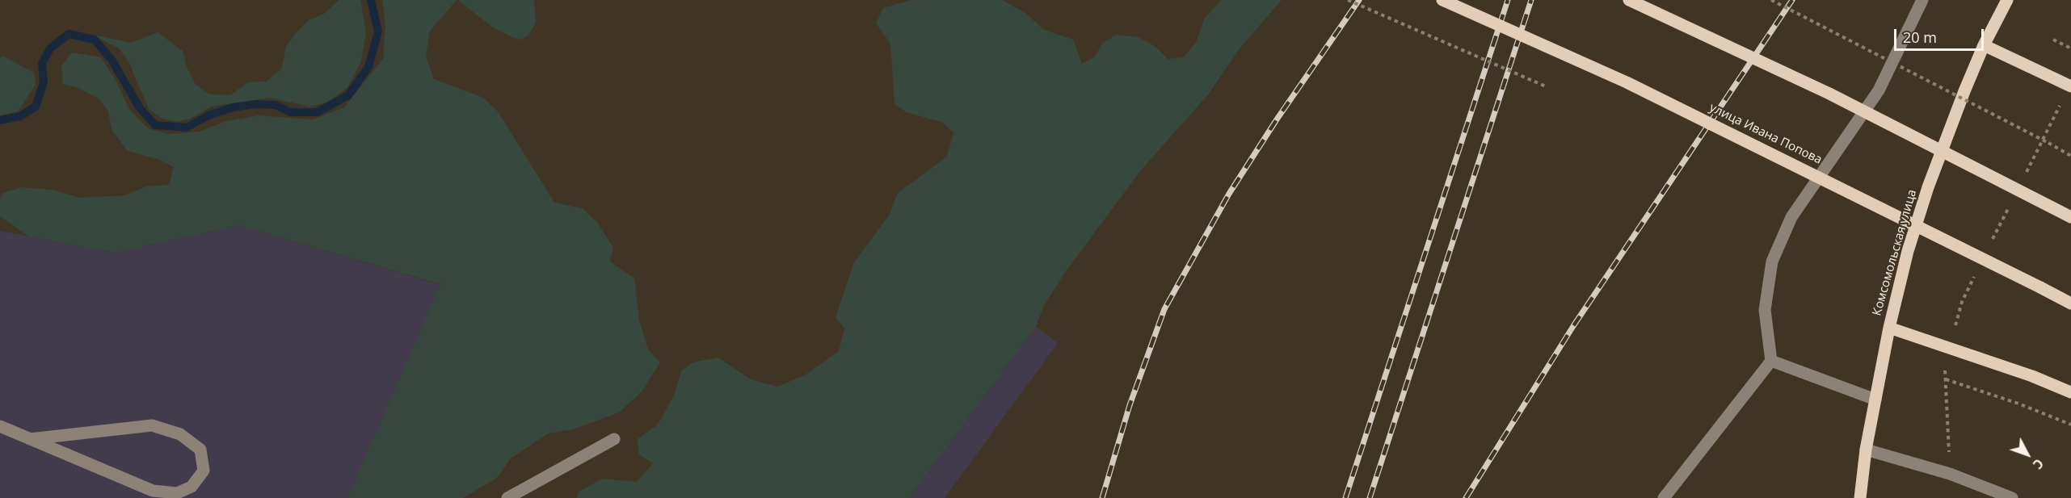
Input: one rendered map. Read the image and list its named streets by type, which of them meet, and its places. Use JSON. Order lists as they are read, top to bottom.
{
  "streets": {
    "main road": ["улица Ивана Попова", "Комсомольская улица"]
  },
  "scale_bar": "20 m",
  "north": "bottom right"
}
